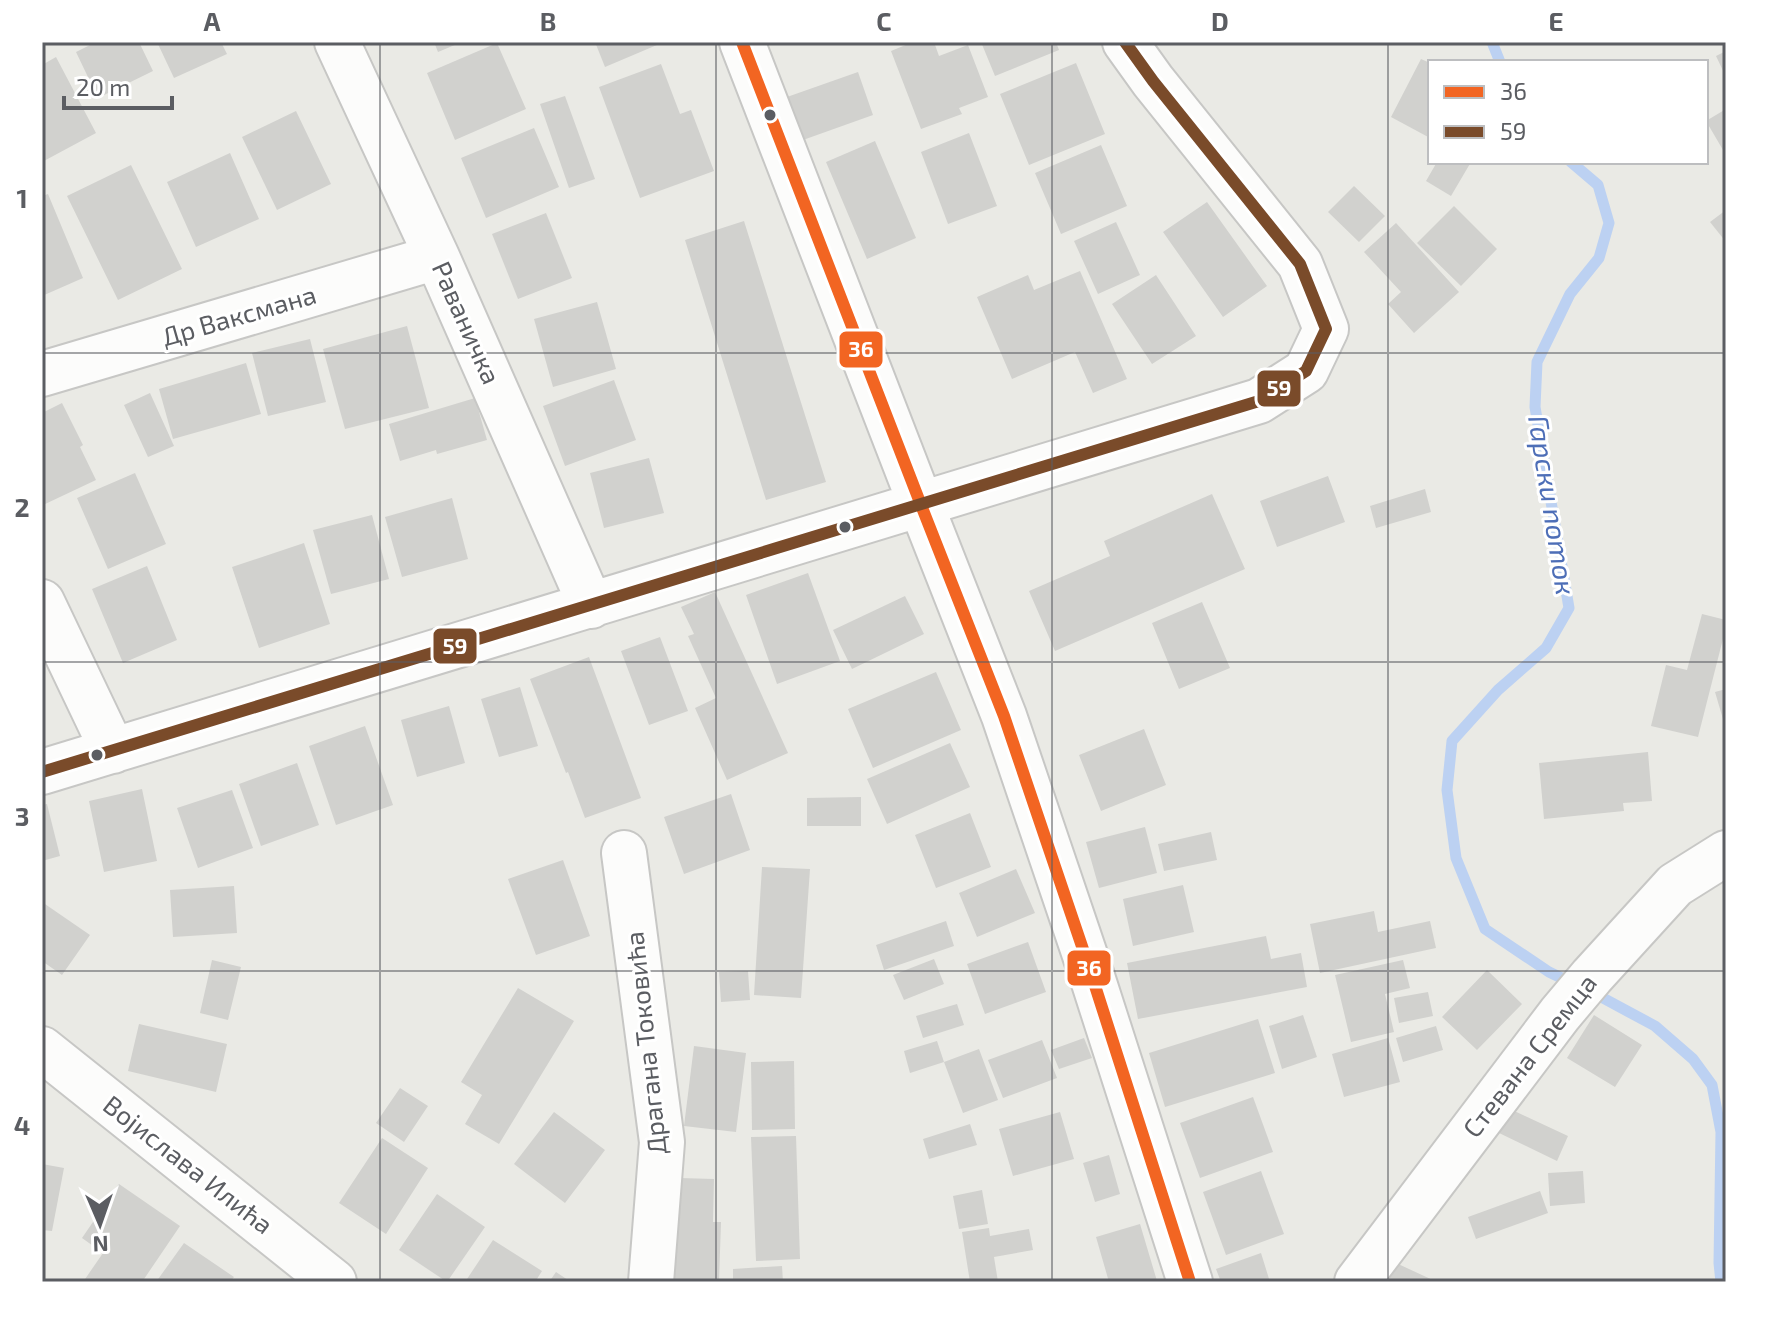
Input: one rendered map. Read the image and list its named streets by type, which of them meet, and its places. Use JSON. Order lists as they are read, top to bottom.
{
  "streets": {
    "street": [
      "Др Ваксмана",
      "Раваничка",
      "Драгана Токовића",
      "Стевана Сремца",
      "Војислава Илића"
    ]
  },
  "crossings": [
    ["Др Ваксмана", "Раваничка"]
  ],
  "water": ["Гарски поток"],
  "lines": ["transit line 36", "transit line 59"],
  "legend": ["36", "59"],
  "scale_bar": "20 m",
  "north": "bottom",
  "grid": {
    "columns": [
      "A",
      "B",
      "C",
      "D",
      "E"
    ],
    "rows": [
      "1",
      "2",
      "3",
      "4"
    ]
  }
}
